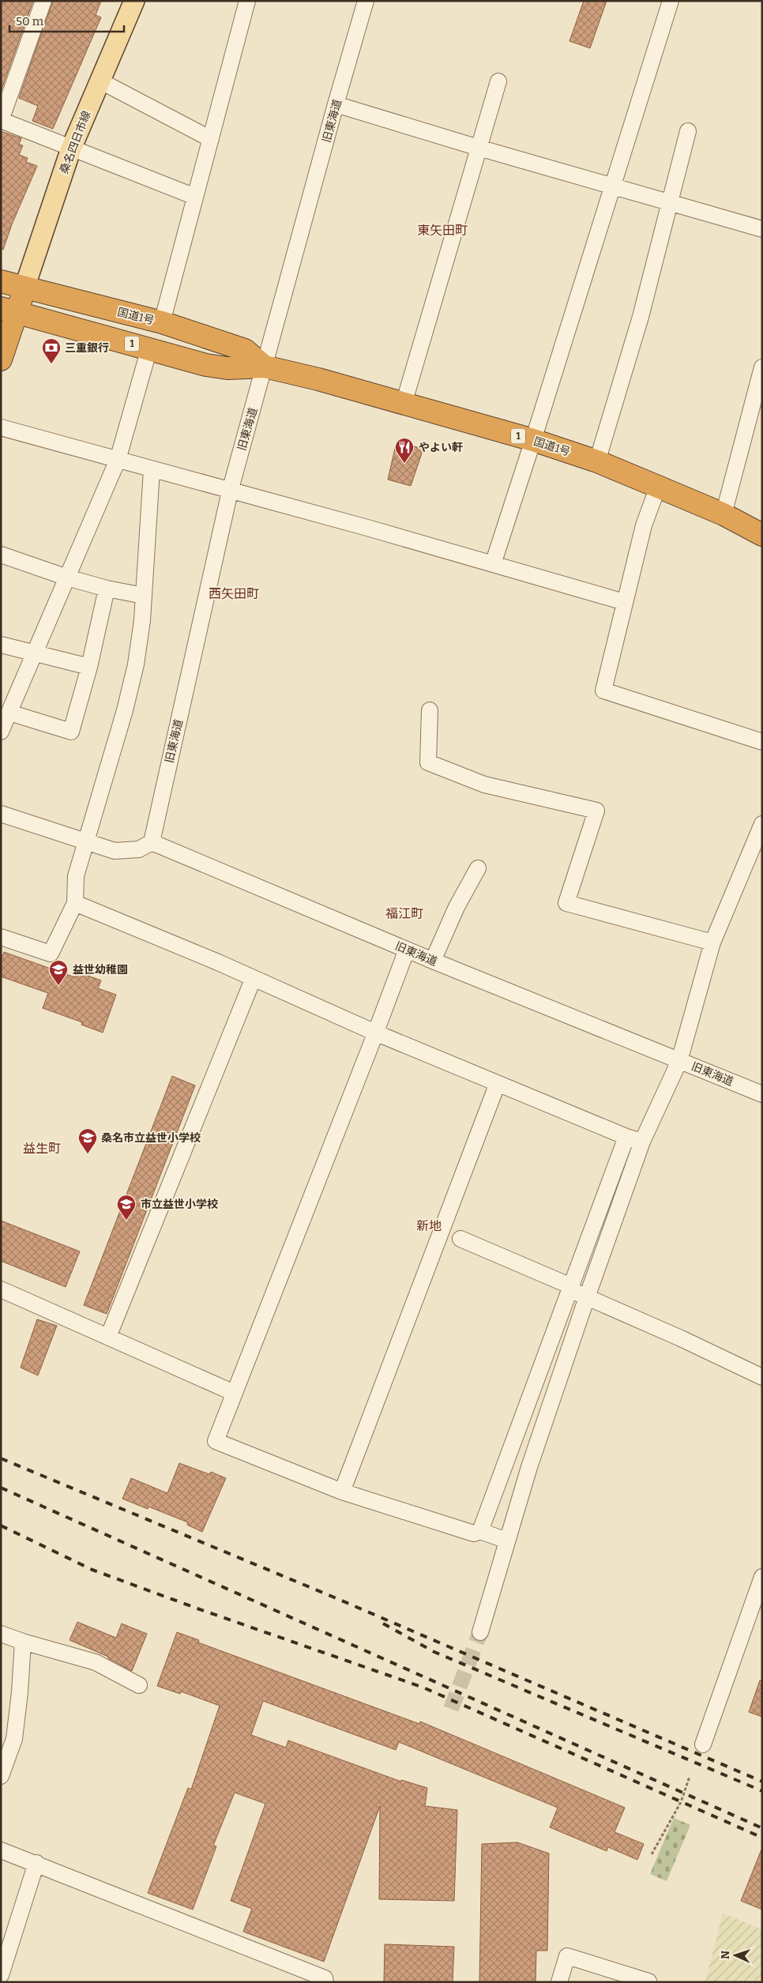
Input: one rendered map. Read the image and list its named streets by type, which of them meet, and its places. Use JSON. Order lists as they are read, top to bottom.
{
  "streets": {
    "highway": ["国道1号", "1"],
    "main road": ["桑名四日市線"],
    "street": ["旧東海道"]
  },
  "crossings": [
    ["旧東海道", "国道1号"],
    ["桑名四日市線", "国道1号"]
  ],
  "districts": [
    "東矢田町",
    "西矢田町",
    "福江町",
    "益生町",
    "新地"
  ],
  "places": {
    "bank": ["三重銀行"],
    "restaurant": ["やよい軒"],
    "school or university": ["益世幼稚園", "桑名市立益世小学校", "市立益世小学校"]
  },
  "scale_bar": "50 m",
  "north": "left"
}
